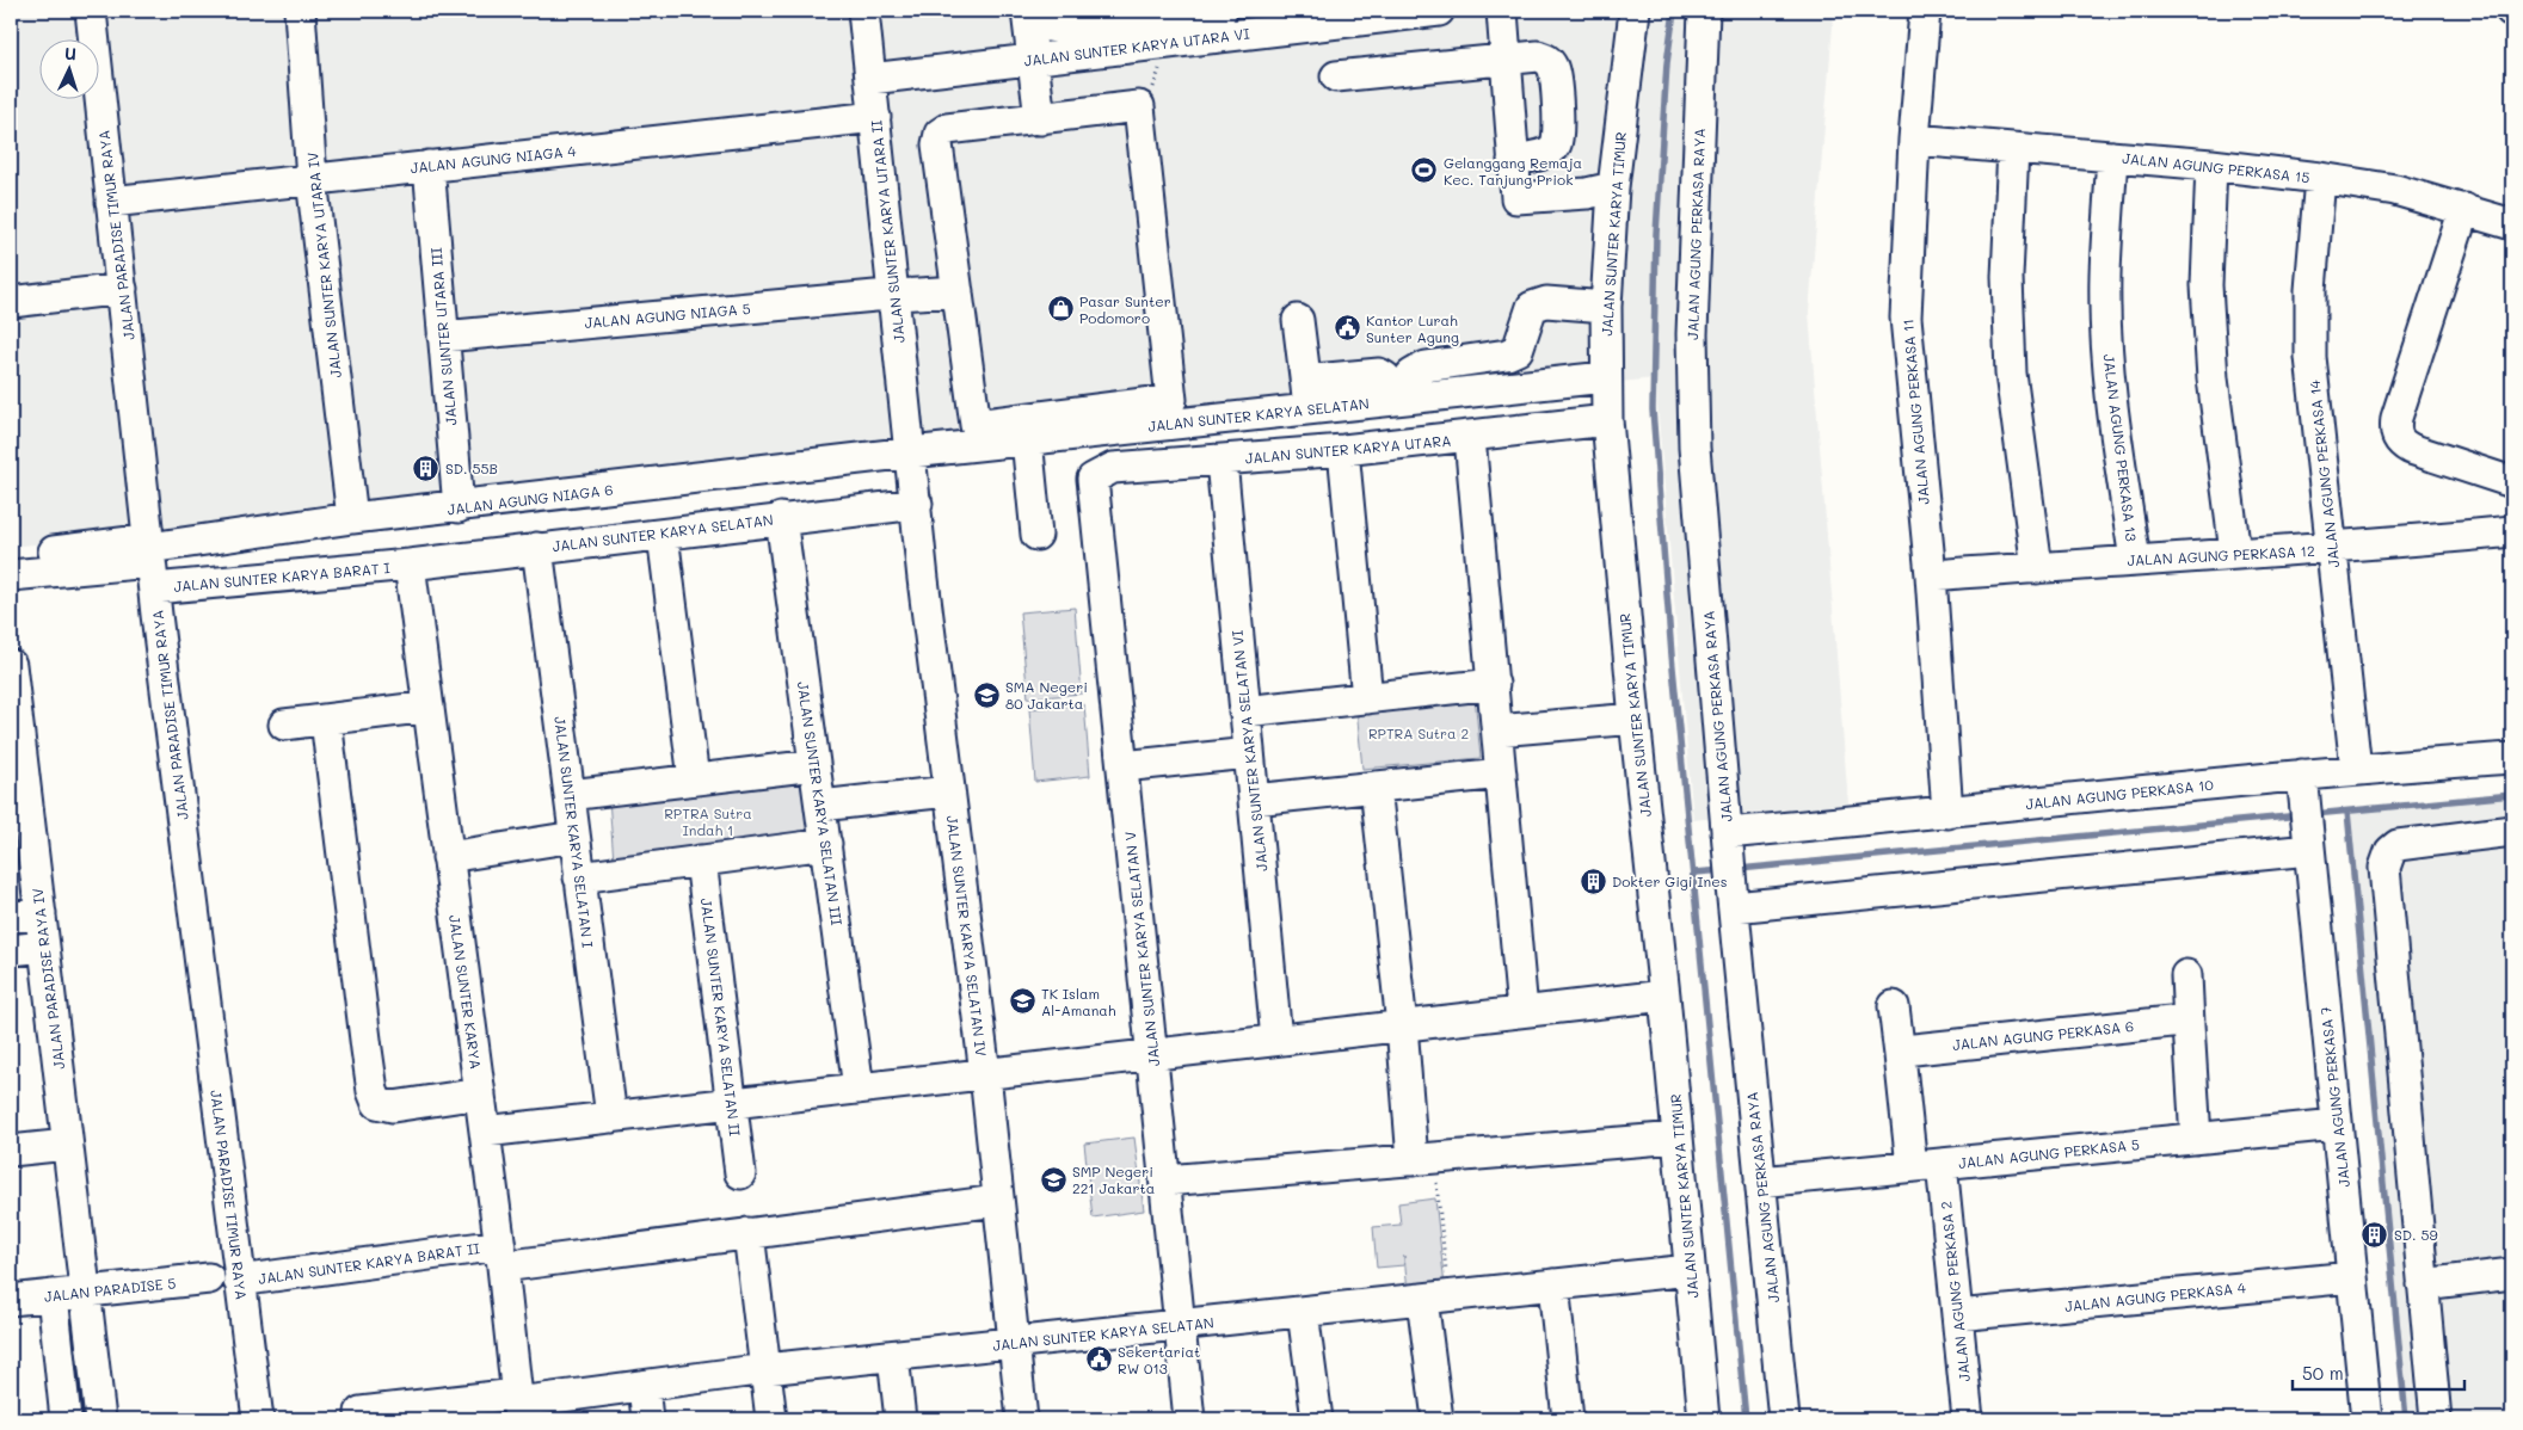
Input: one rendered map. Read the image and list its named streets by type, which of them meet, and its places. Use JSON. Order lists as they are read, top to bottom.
{
  "streets": {
    "street": [
      "JALAN SUNTER KARYA UTARA VI",
      "JALAN AGUNG NIAGA 4",
      "JALAN AGUNG PERKASA 15",
      "JALAN SUNTER KARYA UTARA II",
      "JALAN SUNTER KARYA TIMUR",
      "JALAN AGUNG PERKASA RAYA",
      "JALAN PARADISE TIMUR RAYA",
      "JALAN SUNTER KARYA UTARA IV",
      "JALAN AGUNG NIAGA 5",
      "JALAN SUNTER UTARA III",
      "JALAN AGUNG PERKASA 11",
      "JALAN SUNTER KARYA SELATAN",
      "JALAN AGUNG PERKASA 13",
      "JALAN SUNTER KARYA UTARA",
      "JALAN AGUNG PERKASA 14",
      "JALAN AGUNG NIAGA 6",
      "JALAN AGUNG PERKASA 12",
      "JALAN SUNTER KARYA BARAT I",
      "JALAN SUNTER KARYA SELATAN VI",
      "JALAN AGUNG PERKASA 10",
      "JALAN SUNTER KARYA SELATAN III",
      "JALAN SUNTER KARYA SELATAN I",
      "JALAN SUNTER KARYA SELATAN IV",
      "JALAN SUNTER KARYA SELATAN V",
      "JALAN PARADISE RAYA IV",
      "JALAN SUNTER KARYA",
      "JALAN SUNTER KARYA SELATAN II",
      "JALAN AGUNG PERKASA 6",
      "JALAN AGUNG PERKASA 7",
      "JALAN AGUNG PERKASA 5",
      "JALAN SUNTER KARYA BARAT II",
      "JALAN PARADISE 5",
      "JALAN AGUNG PERKASA 2",
      "JALAN AGUNG PERKASA 4"
    ]
  },
  "crossings": [
    ["JALAN SUNTER KARYA UTARA VI", "JALAN SUNTER KARYA UTARA II"],
    ["JALAN AGUNG NIAGA 4", "JALAN SUNTER KARYA UTARA II"],
    ["JALAN AGUNG NIAGA 4", "JALAN PARADISE TIMUR RAYA"],
    ["JALAN AGUNG NIAGA 4", "JALAN SUNTER KARYA UTARA IV"],
    ["JALAN AGUNG NIAGA 4", "JALAN SUNTER UTARA III"],
    ["JALAN AGUNG PERKASA 15", "JALAN AGUNG PERKASA 11"],
    ["JALAN AGUNG PERKASA 15", "JALAN AGUNG PERKASA 13"],
    ["JALAN AGUNG PERKASA 15", "JALAN AGUNG PERKASA 14"],
    ["JALAN SUNTER KARYA UTARA II", "JALAN AGUNG NIAGA 5"],
    ["JALAN SUNTER KARYA UTARA II", "JALAN SUNTER KARYA SELATAN"],
    ["JALAN SUNTER KARYA UTARA II", "JALAN AGUNG NIAGA 6"],
    ["JALAN SUNTER KARYA UTARA II", "JALAN SUNTER KARYA SELATAN IV"],
    ["JALAN SUNTER KARYA TIMUR", "JALAN SUNTER KARYA SELATAN"],
    ["JALAN SUNTER KARYA TIMUR", "JALAN SUNTER KARYA UTARA"],
    ["JALAN AGUNG PERKASA RAYA", "JALAN AGUNG PERKASA 10"],
    ["JALAN AGUNG PERKASA RAYA", "JALAN AGUNG PERKASA 5"],
    ["JALAN PARADISE TIMUR RAYA", "JALAN AGUNG NIAGA 6"],
    ["JALAN PARADISE TIMUR RAYA", "JALAN SUNTER KARYA BARAT I"],
    ["JALAN PARADISE TIMUR RAYA", "JALAN SUNTER KARYA BARAT II"],
    ["JALAN SUNTER KARYA UTARA IV", "JALAN AGUNG NIAGA 6"],
    ["JALAN AGUNG NIAGA 5", "JALAN SUNTER UTARA III"],
    ["JALAN SUNTER UTARA III", "JALAN AGUNG NIAGA 6"],
    ["JALAN AGUNG PERKASA 11", "JALAN AGUNG PERKASA 12"],
    ["JALAN AGUNG PERKASA 11", "JALAN AGUNG PERKASA 10"],
    ["JALAN SUNTER KARYA SELATAN", "JALAN AGUNG NIAGA 6"],
    ["JALAN SUNTER KARYA SELATAN", "JALAN SUNTER KARYA BARAT I"],
    ["JALAN SUNTER KARYA SELATAN", "JALAN SUNTER KARYA SELATAN III"],
    ["JALAN SUNTER KARYA SELATAN", "JALAN SUNTER KARYA SELATAN I"],
    ["JALAN SUNTER KARYA SELATAN", "JALAN SUNTER KARYA SELATAN IV"],
    ["JALAN SUNTER KARYA SELATAN", "JALAN SUNTER KARYA SELATAN V"],
    ["JALAN SUNTER KARYA SELATAN", "JALAN SUNTER KARYA"],
    ["JALAN AGUNG PERKASA 13", "JALAN AGUNG PERKASA 12"],
    ["JALAN SUNTER KARYA UTARA", "JALAN SUNTER KARYA SELATAN VI"],
    ["JALAN SUNTER KARYA UTARA", "JALAN SUNTER KARYA SELATAN V"],
    ["JALAN AGUNG PERKASA 14", "JALAN AGUNG PERKASA 12"],
    ["JALAN AGUNG PERKASA 14", "JALAN AGUNG PERKASA 10"],
    ["JALAN AGUNG NIAGA 6", "JALAN SUNTER KARYA BARAT I"],
    ["JALAN AGUNG NIAGA 6", "JALAN SUNTER KARYA SELATAN IV"],
    ["JALAN SUNTER KARYA BARAT I", "JALAN SUNTER KARYA"],
    ["JALAN AGUNG PERKASA 10", "JALAN AGUNG PERKASA 7"],
    ["JALAN SUNTER KARYA SELATAN IV", "JALAN SUNTER KARYA BARAT II"],
    ["JALAN PARADISE RAYA IV", "JALAN PARADISE 5"],
    ["JALAN SUNTER KARYA", "JALAN SUNTER KARYA BARAT II"],
    ["JALAN AGUNG PERKASA 7", "JALAN AGUNG PERKASA 5"],
    ["JALAN AGUNG PERKASA 7", "JALAN AGUNG PERKASA 4"],
    ["JALAN AGUNG PERKASA 5", "JALAN AGUNG PERKASA 2"],
    ["JALAN AGUNG PERKASA 2", "JALAN AGUNG PERKASA 4"]
  ],
  "parks": ["RPTRA Sutra 2", "RPTRA Sutra Indah 1"],
  "places": {
    "sports": ["Gelanggang Remaja Kec. Tanjung Priok"],
    "shop": ["Pasar Sunter Podomoro"],
    "public building": ["Kantor Lurah Sunter Agung", "Sekertariat RW 013"],
    "building": ["SD. 55B", "Dokter Gigi Ines", "SD. 59"],
    "school or university": ["SMA Negeri 80 Jakarta", "TK Islam Al-Amanah", "SMP Negeri 221 Jakarta"]
  },
  "scale_bar": "50 m",
  "north": "top"
}
